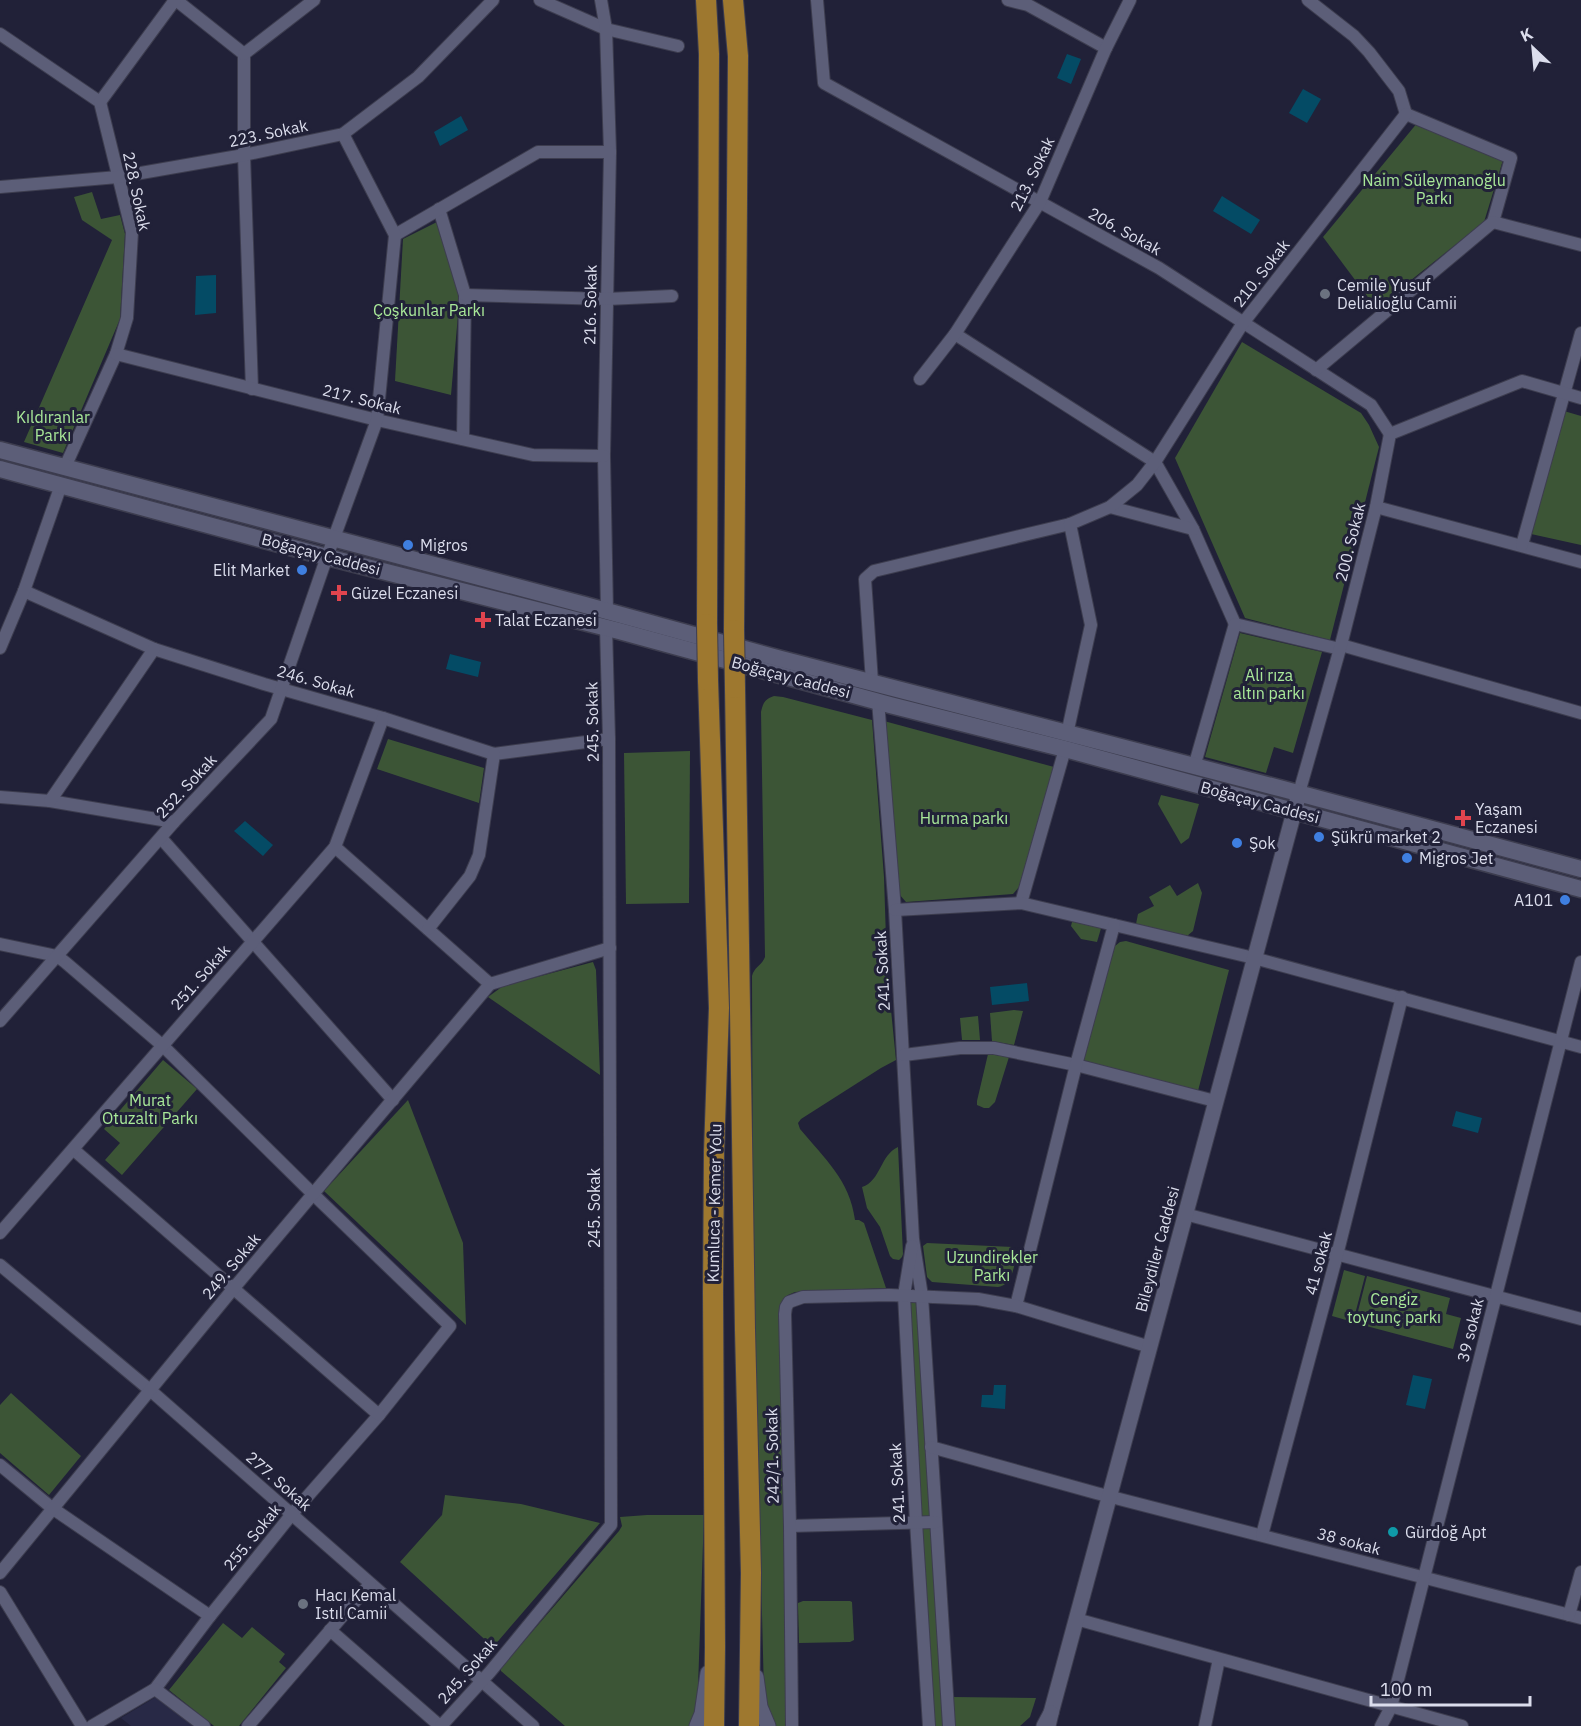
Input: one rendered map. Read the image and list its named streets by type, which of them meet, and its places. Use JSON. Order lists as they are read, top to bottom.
{
  "streets": {
    "highway": ["Kumluca - Kemer Yolu"],
    "main road": ["Boğaçay Caddesi"],
    "street": [
      "223. Sokak",
      "213. Sokak",
      "228. Sokak",
      "206. Sokak",
      "210. Sokak",
      "216. Sokak",
      "217. Sokak",
      "200. Sokak",
      "246. Sokak",
      "245. Sokak",
      "252. Sokak",
      "241. Sokak",
      "251. Sokak",
      "Bileydiler Caddesi",
      "41 sokak",
      "249. Sokak",
      "39 sokak",
      "242/1. Sokak",
      "277. Sokak",
      "255. Sokak",
      "38 sokak"
    ]
  },
  "crossings": [
    ["223. Sokak", "228. Sokak"],
    ["213. Sokak", "206. Sokak"],
    ["228. Sokak", "217. Sokak"],
    ["228. Sokak", "Boğaçay Caddesi"],
    ["206. Sokak", "210. Sokak"],
    ["206. Sokak", "200. Sokak"],
    ["210. Sokak", "Boğaçay Caddesi"],
    ["216. Sokak", "217. Sokak"],
    ["216. Sokak", "Boğaçay Caddesi"],
    ["216. Sokak", "245. Sokak"],
    ["217. Sokak", "252. Sokak"],
    ["200. Sokak", "Boğaçay Caddesi"],
    ["200. Sokak", "Bileydiler Caddesi"],
    ["Boğaçay Caddesi", "245. Sokak"],
    ["Boğaçay Caddesi", "252. Sokak"],
    ["Boğaçay Caddesi", "241. Sokak"],
    ["Boğaçay Caddesi", "Bileydiler Caddesi"],
    ["246. Sokak", "245. Sokak"],
    ["246. Sokak", "252. Sokak"],
    ["246. Sokak", "251. Sokak"],
    ["245. Sokak", "277. Sokak"],
    ["241. Sokak", "242/1. Sokak"],
    ["241. Sokak", "38 sokak"],
    ["Bileydiler Caddesi", "38 sokak"],
    ["41 sokak", "38 sokak"],
    ["249. Sokak", "277. Sokak"],
    ["249. Sokak", "255. Sokak"],
    ["39 sokak", "38 sokak"],
    ["277. Sokak", "255. Sokak"]
  ],
  "parks": [
    "Naim Süleymanoğlu Parkı",
    "Çoşkunlar Parkı",
    "Kıldıranlar Parkı",
    "Ali rıza altın parkı",
    "Hurma parkı",
    "Murat Otuzaltı Parkı",
    "Uzundirekler Parkı",
    "Cengiz toytunç parkı"
  ],
  "places": {
    "other": [
      "Cemile Yusuf Delialioğlu Camii",
      "Migros",
      "Elit Market",
      "Şükrü market 2",
      "Şok",
      "Migros Jet",
      "A101",
      "Gürdoğ Apt",
      "Hacı Kemal Istıl Camii"
    ],
    "health": ["Güzel Eczanesi", "Talat Eczanesi", "Yaşam Eczanesi"]
  },
  "scale_bar": "100 m",
  "north": "top left"
}
